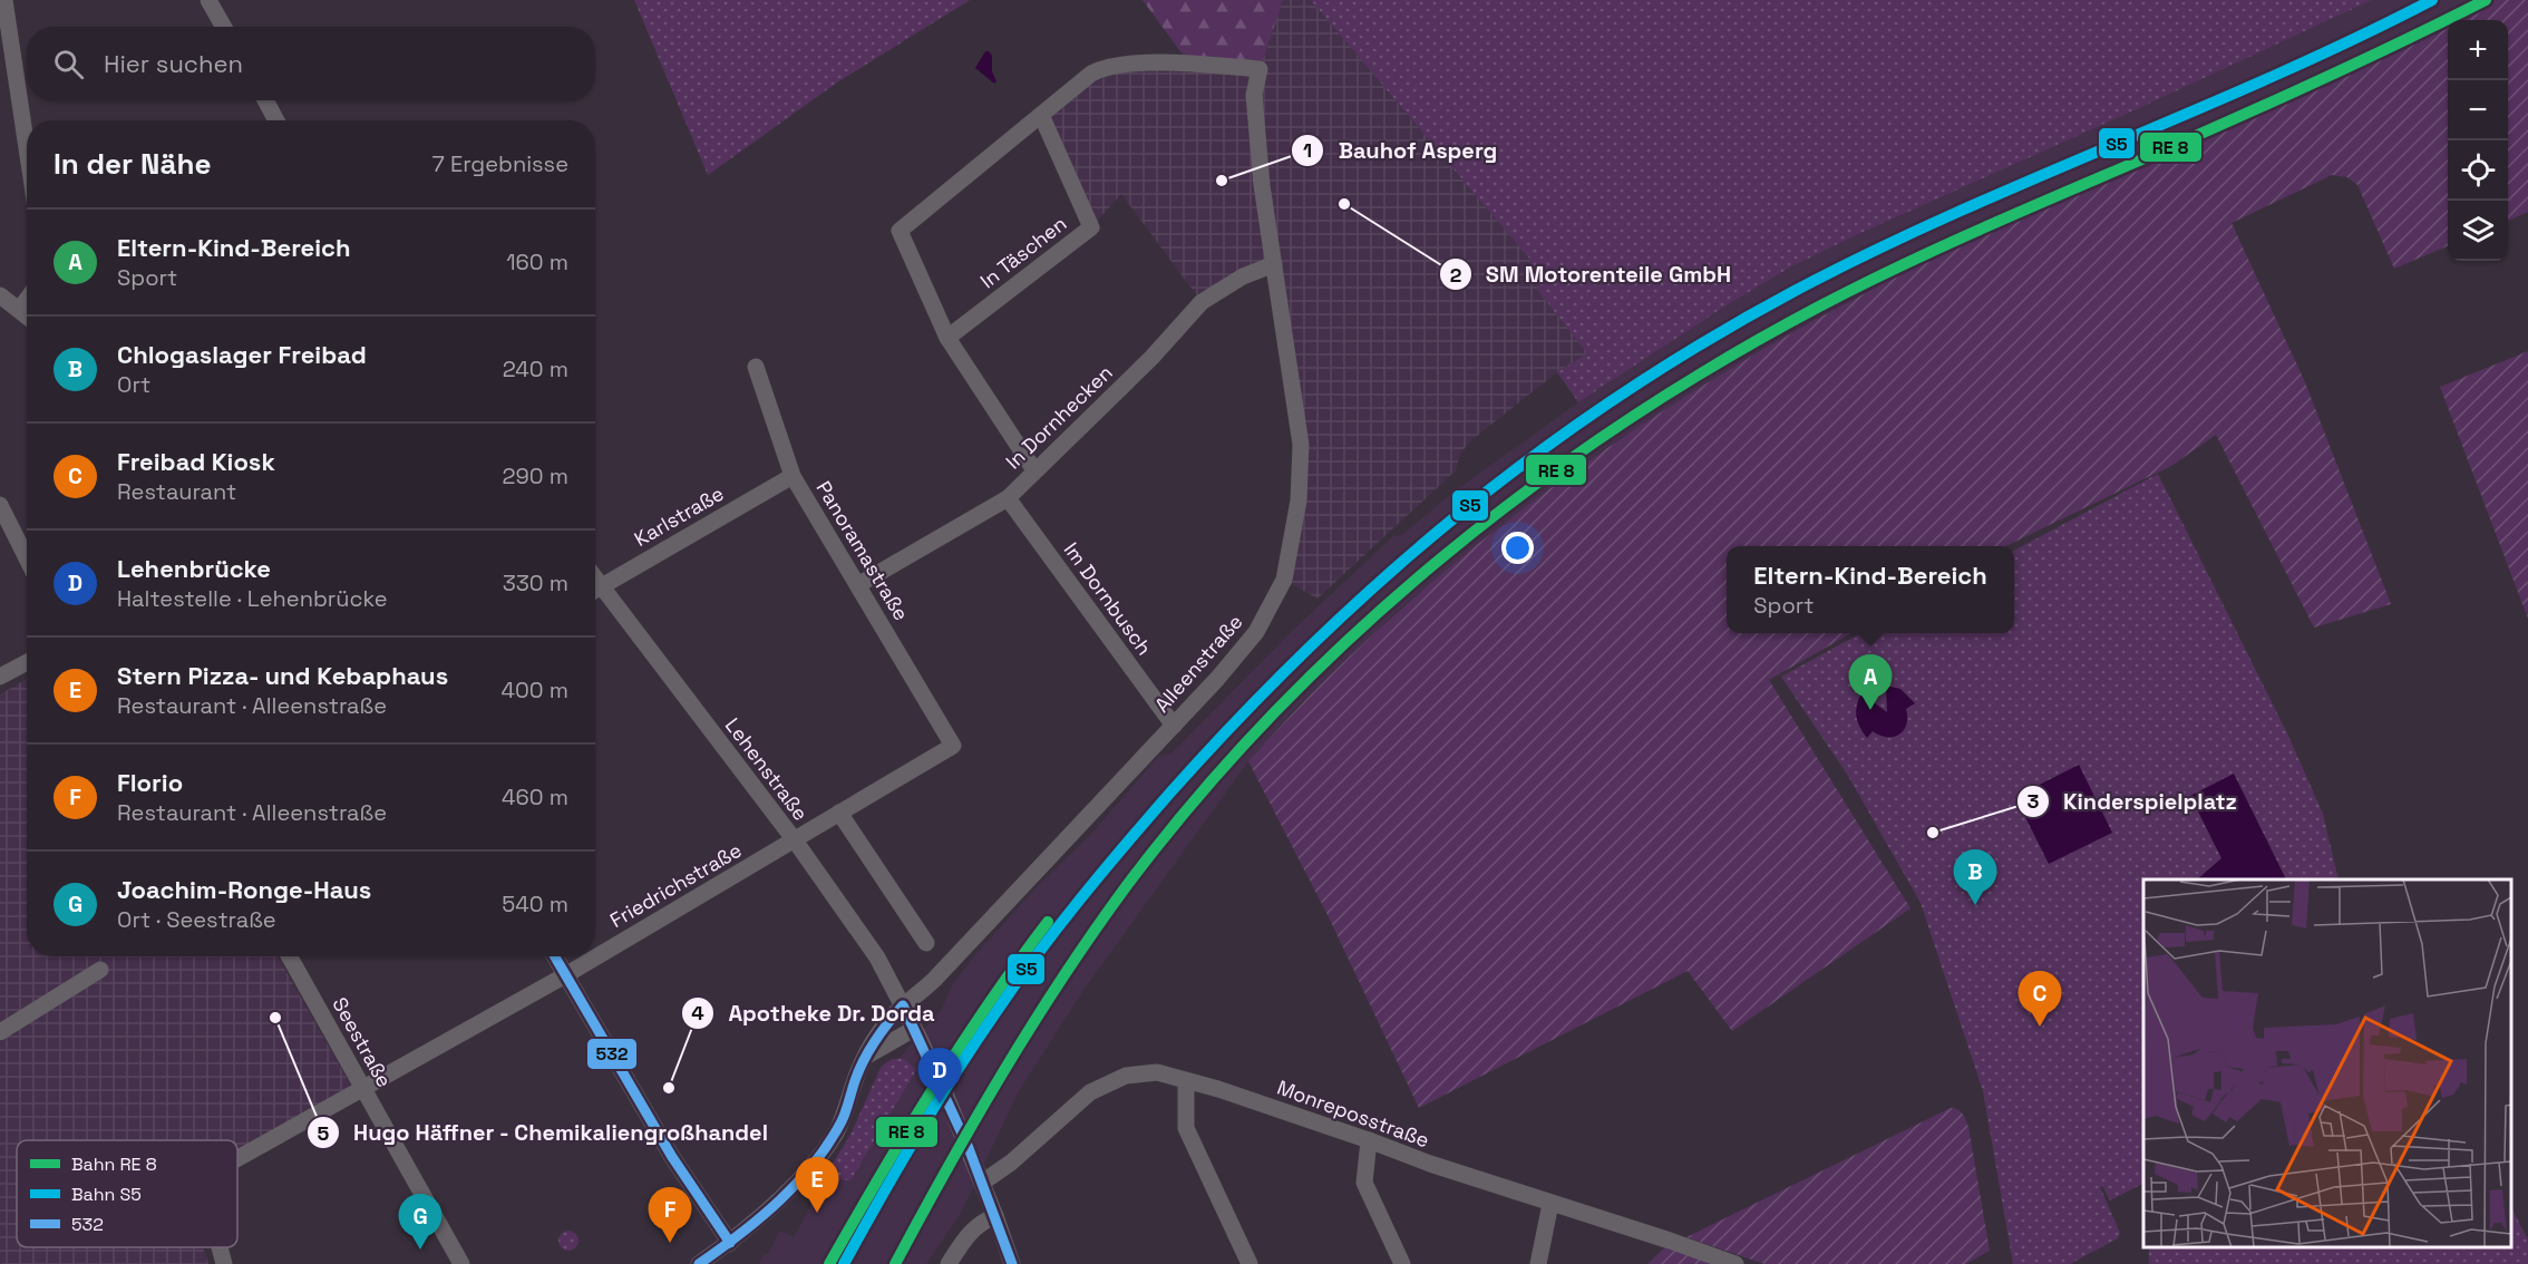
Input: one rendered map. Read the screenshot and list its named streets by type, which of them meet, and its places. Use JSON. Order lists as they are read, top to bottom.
{
  "streets": {
    "street": [
      "In Täschen",
      "In Dornhecken",
      "Karlstraße",
      "Panoramastraße",
      "Im Dornbusch",
      "Alleenstraße",
      "Lehenstraße",
      "Friedrichstraße",
      "Seestraße",
      "Monreposstraße"
    ]
  },
  "crossings": [
    ["In Täschen", "Alleenstraße"],
    ["In Dornhecken", "Panoramastraße"],
    ["In Dornhecken", "Im Dornbusch"],
    ["In Dornhecken", "Alleenstraße"],
    ["Karlstraße", "Panoramastraße"],
    ["Karlstraße", "Lehenstraße"],
    ["Panoramastraße", "Friedrichstraße"],
    ["Im Dornbusch", "Alleenstraße"],
    ["Alleenstraße", "Lehenstraße"],
    ["Lehenstraße", "Friedrichstraße"],
    ["Lehenstraße", "Monreposstraße"],
    ["Friedrichstraße", "Seestraße"]
  ],
  "places": [
    "Bauhof Asperg",
    "SM Motorenteile GmbH",
    "Kinderspielplatz",
    "Hugo Häffner - Chemikaliengroßhandel",
    "Apotheke Dr. Dorda"
  ],
  "lines": ["rail line S5", "transit line 532"],
  "legend": ["Bahn RE 8", "Bahn S5", "532"],
  "page": {
    "map_buttons": ["+", "−"],
    "search": "Hier suchen",
    "heading": ["In der Nähe", "7 Ergebnisse"],
    "list": [
      {
        "mark": "A",
        "name": "Eltern-Kind-Bereich",
        "note": "Sport",
        "value": "160 m"
      },
      {
        "mark": "B",
        "name": "Chlogaslager Freibad",
        "note": "Ort",
        "value": "240 m"
      },
      {
        "mark": "C",
        "name": "Freibad Kiosk",
        "note": "Restaurant",
        "value": "290 m"
      },
      {
        "mark": "D",
        "name": "Lehenbrücke",
        "note": "Haltestelle · Lehenbrücke",
        "value": "330 m"
      },
      {
        "mark": "E",
        "name": "Stern Pizza- und Kebaphaus",
        "note": "Restaurant · Alleenstraße",
        "value": "400 m"
      },
      {
        "mark": "F",
        "name": "Florio",
        "note": "Restaurant · Alleenstraße",
        "value": "460 m"
      },
      {
        "mark": "G",
        "name": "Joachim-Ronge-Haus",
        "note": "Ort · Seestraße",
        "value": "540 m"
      }
    ],
    "popup": ["Eltern-Kind-Bereich", "Sport"],
    "pins": [
      "A",
      "B",
      "C",
      "D",
      "E",
      "F",
      "G"
    ]
  }
}
